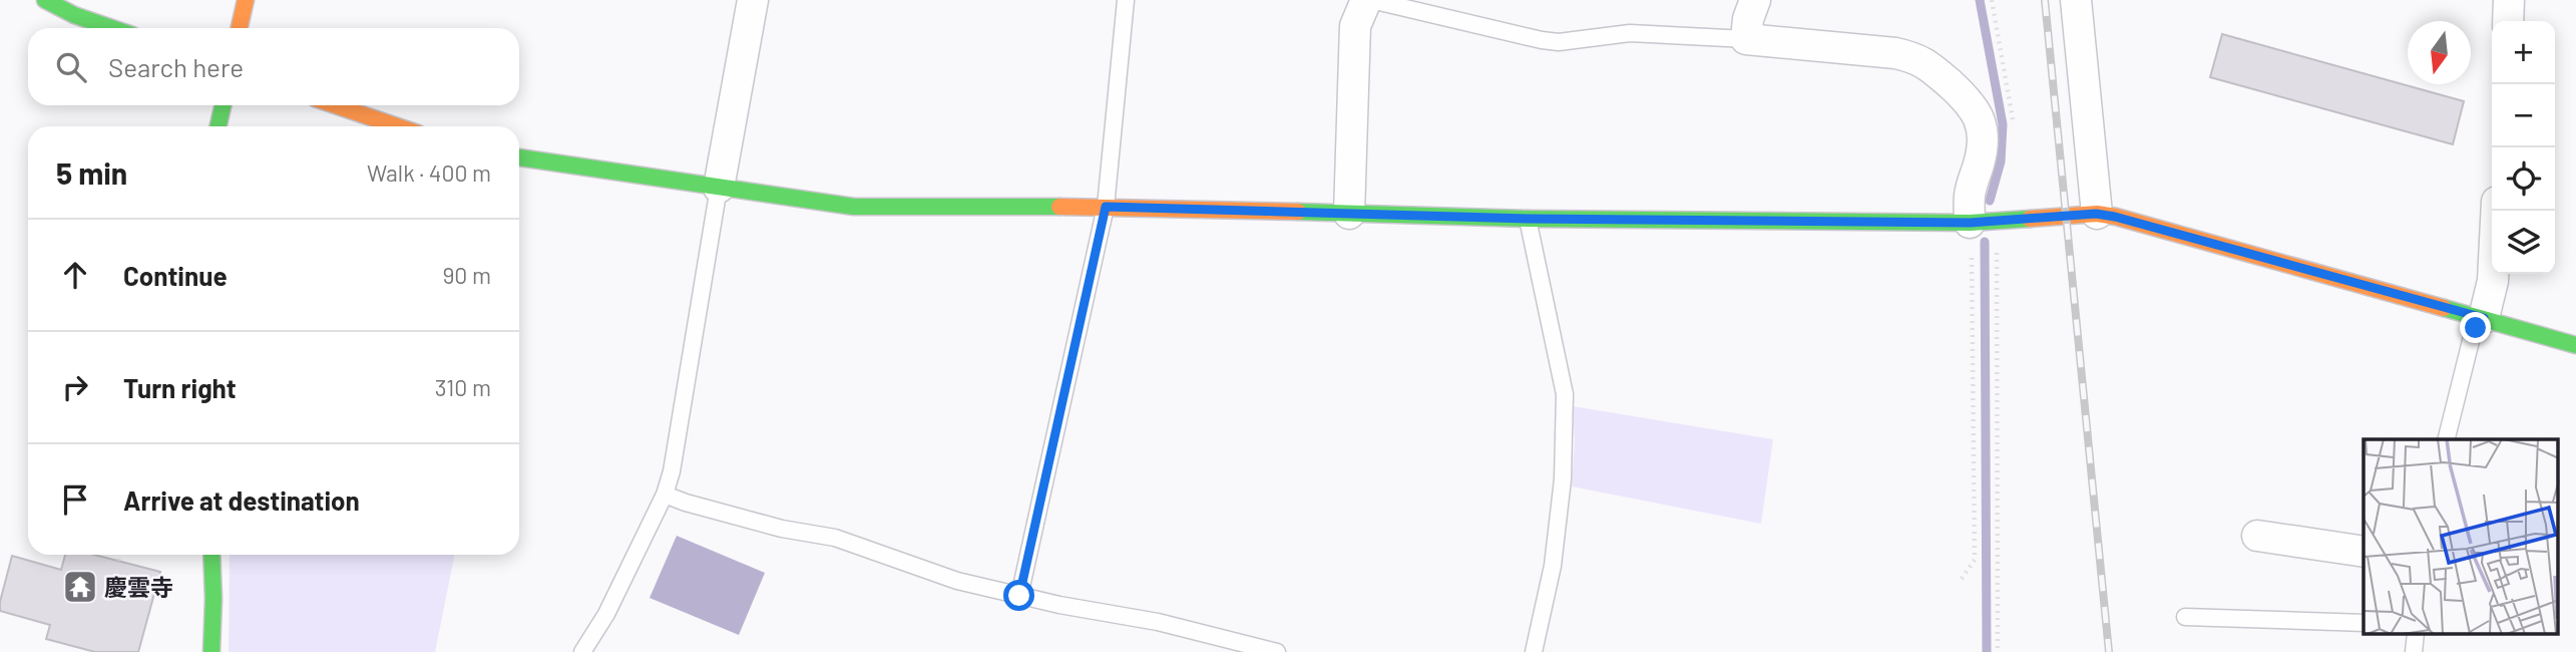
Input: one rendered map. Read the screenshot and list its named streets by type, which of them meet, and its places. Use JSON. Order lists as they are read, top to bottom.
{
  "places": {
    "temple": ["慶雲寺"]
  },
  "north": "bottom",
  "page": {
    "map_buttons": ["+", "−"],
    "search": "Search here",
    "heading": ["5 min", "Walk · 400 m"],
    "list": [
      ["Continue", "90 m"],
      ["Turn right", "310 m"],
      "Arrive at destination"
    ]
  }
}
